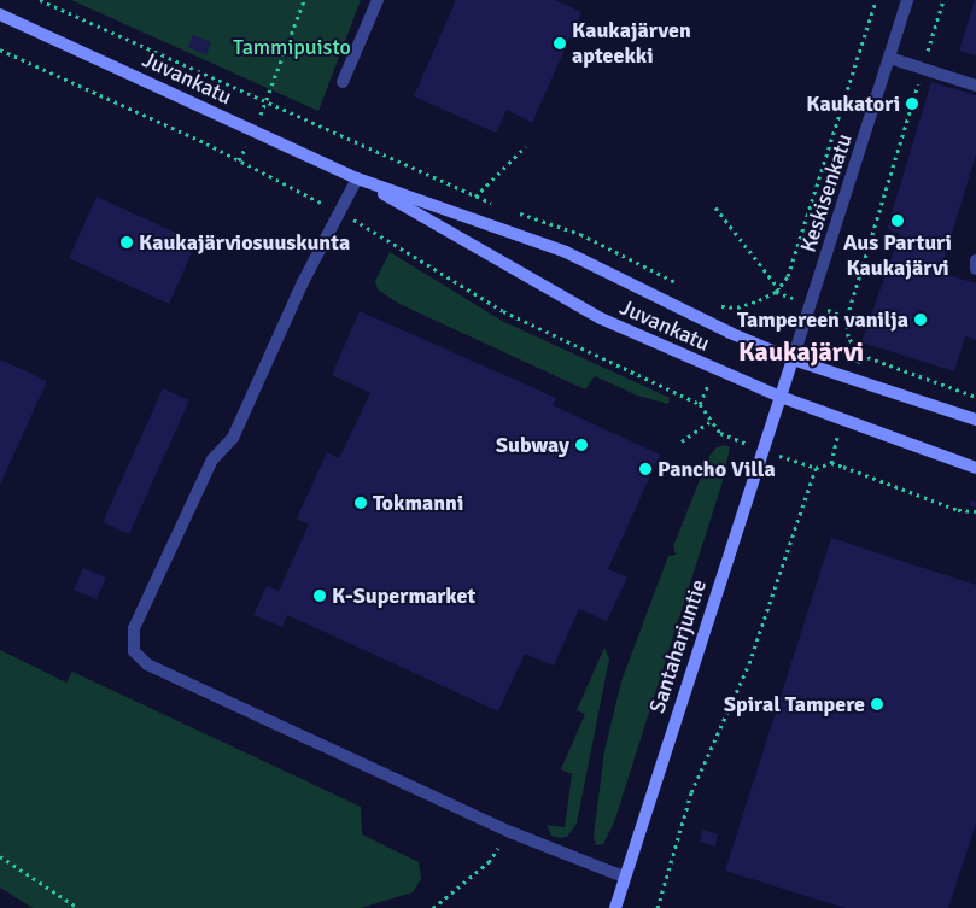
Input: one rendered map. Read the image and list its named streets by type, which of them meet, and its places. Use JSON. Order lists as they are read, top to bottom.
{
  "streets": {
    "main road": ["Juvankatu", "Keskisenkatu", "Santaharjuntie"]
  },
  "crossings": [
    ["Juvankatu", "Keskisenkatu"],
    ["Juvankatu", "Santaharjuntie"],
    ["Keskisenkatu", "Santaharjuntie"]
  ],
  "districts": ["Kaukajärvi"],
  "parks": ["Tammipuisto"],
  "places": [
    "Kaukajärven apteekki",
    "Kaukatori",
    "Aus Parturi Kaukajärvi",
    "Kaukajärviosuuskunta",
    "Tampereen vanilja",
    "Subway",
    "Pancho Villa",
    "Tokmanni",
    "K-Supermarket",
    "Spiral Tampere"
  ]
}
